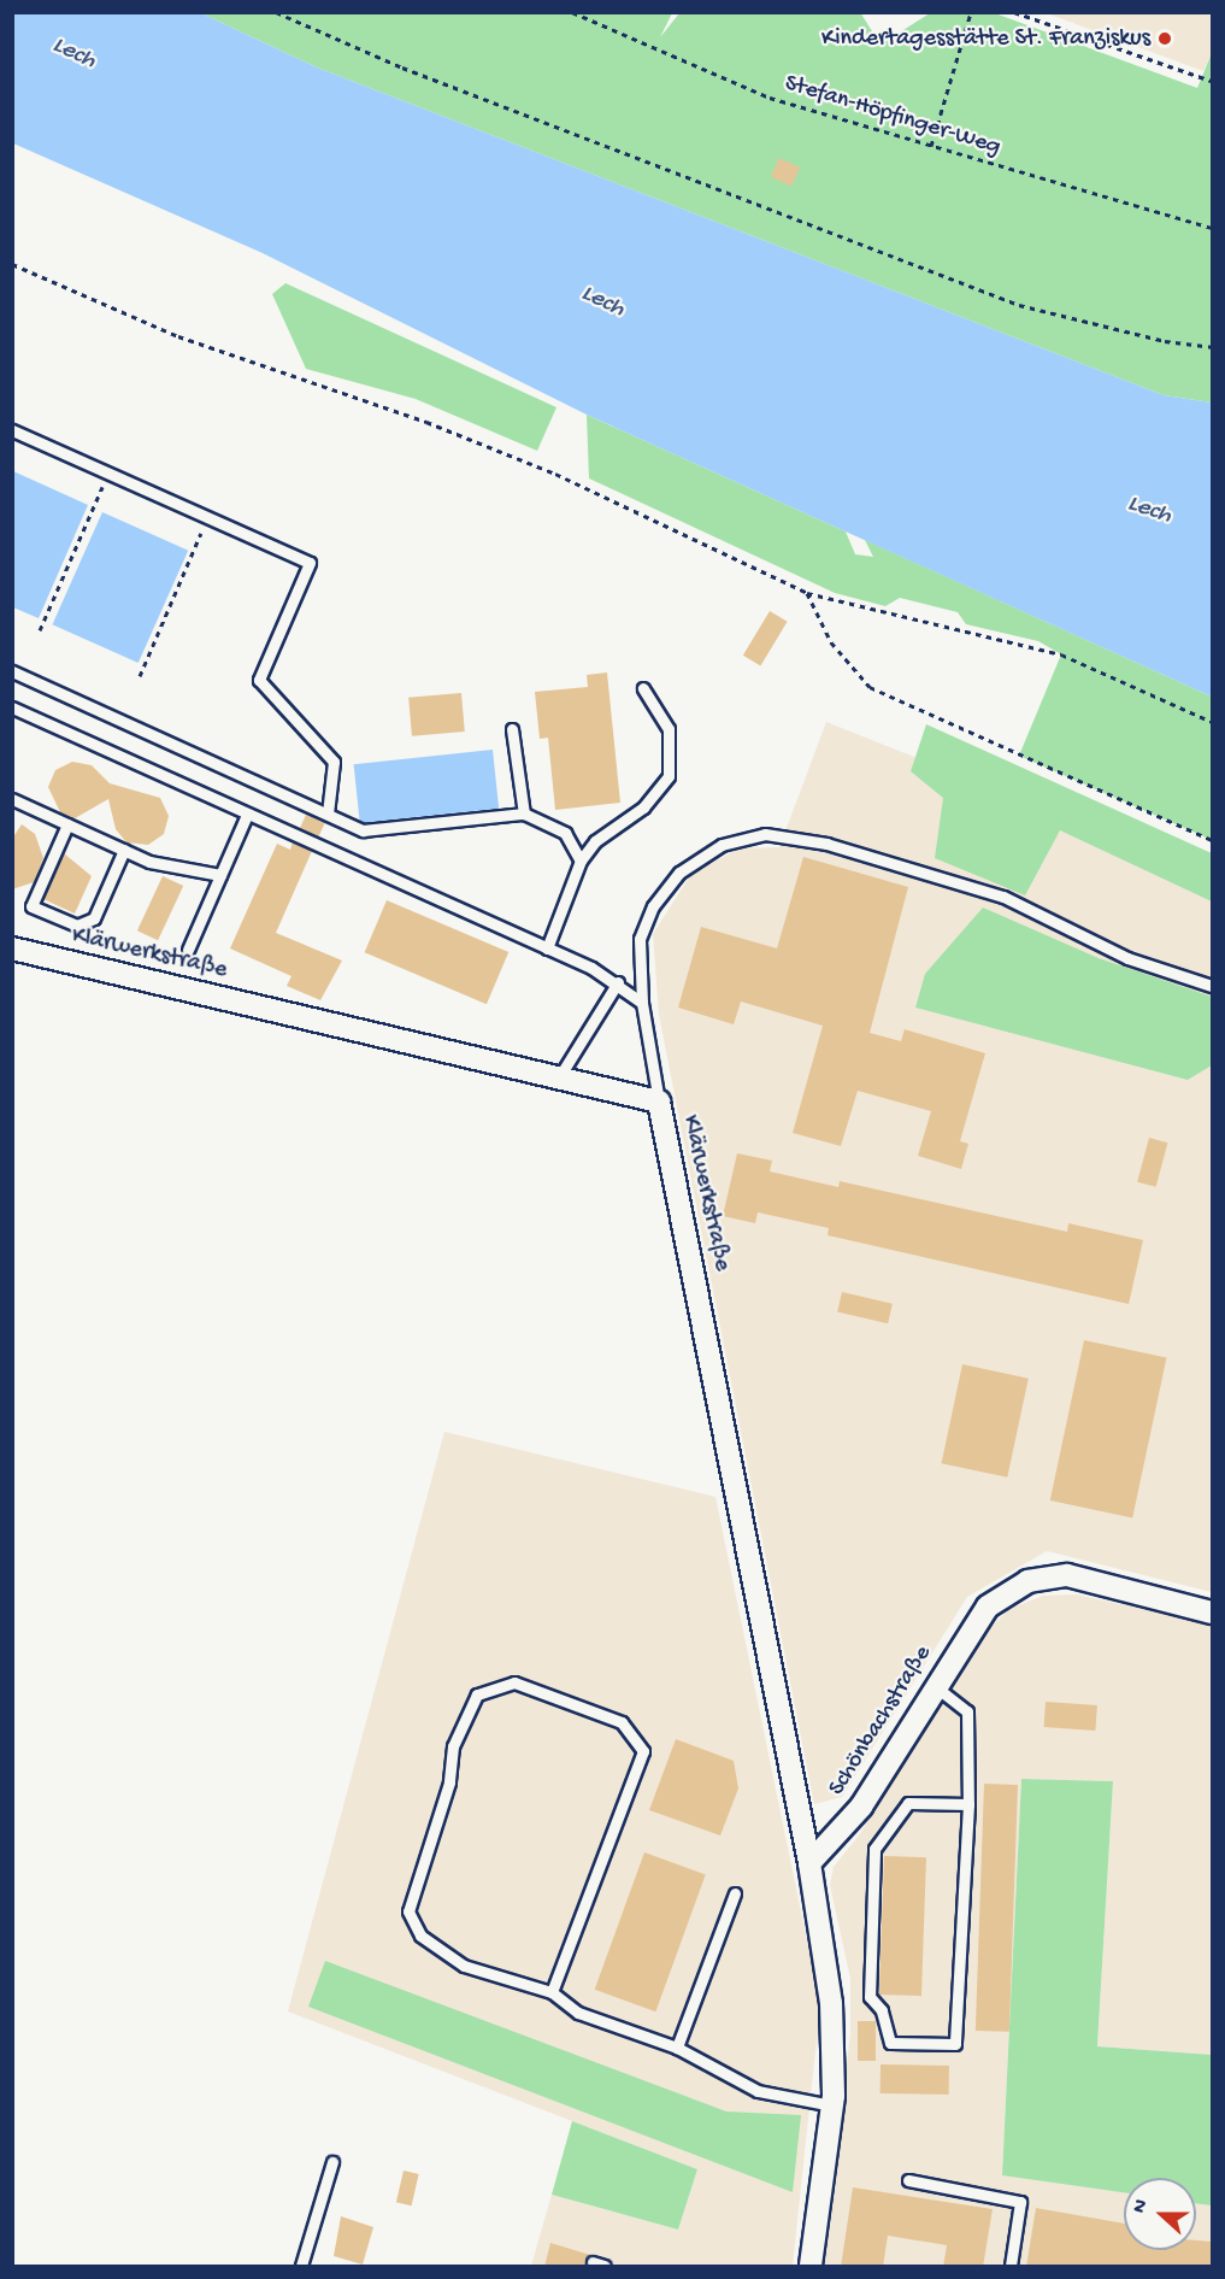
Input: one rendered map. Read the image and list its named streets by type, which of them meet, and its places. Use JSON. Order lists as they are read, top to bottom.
{
  "streets": {
    "street": ["Klärwerkstraße", "Schönbachstraße"],
    "path": ["Stefan-Höpfinger-Weg"]
  },
  "crossings": [
    ["Klärwerkstraße", "Schönbachstraße"]
  ],
  "water": ["Lech"],
  "places": ["Kindertagesstätte St. Franziskus"],
  "north": "left"
}
